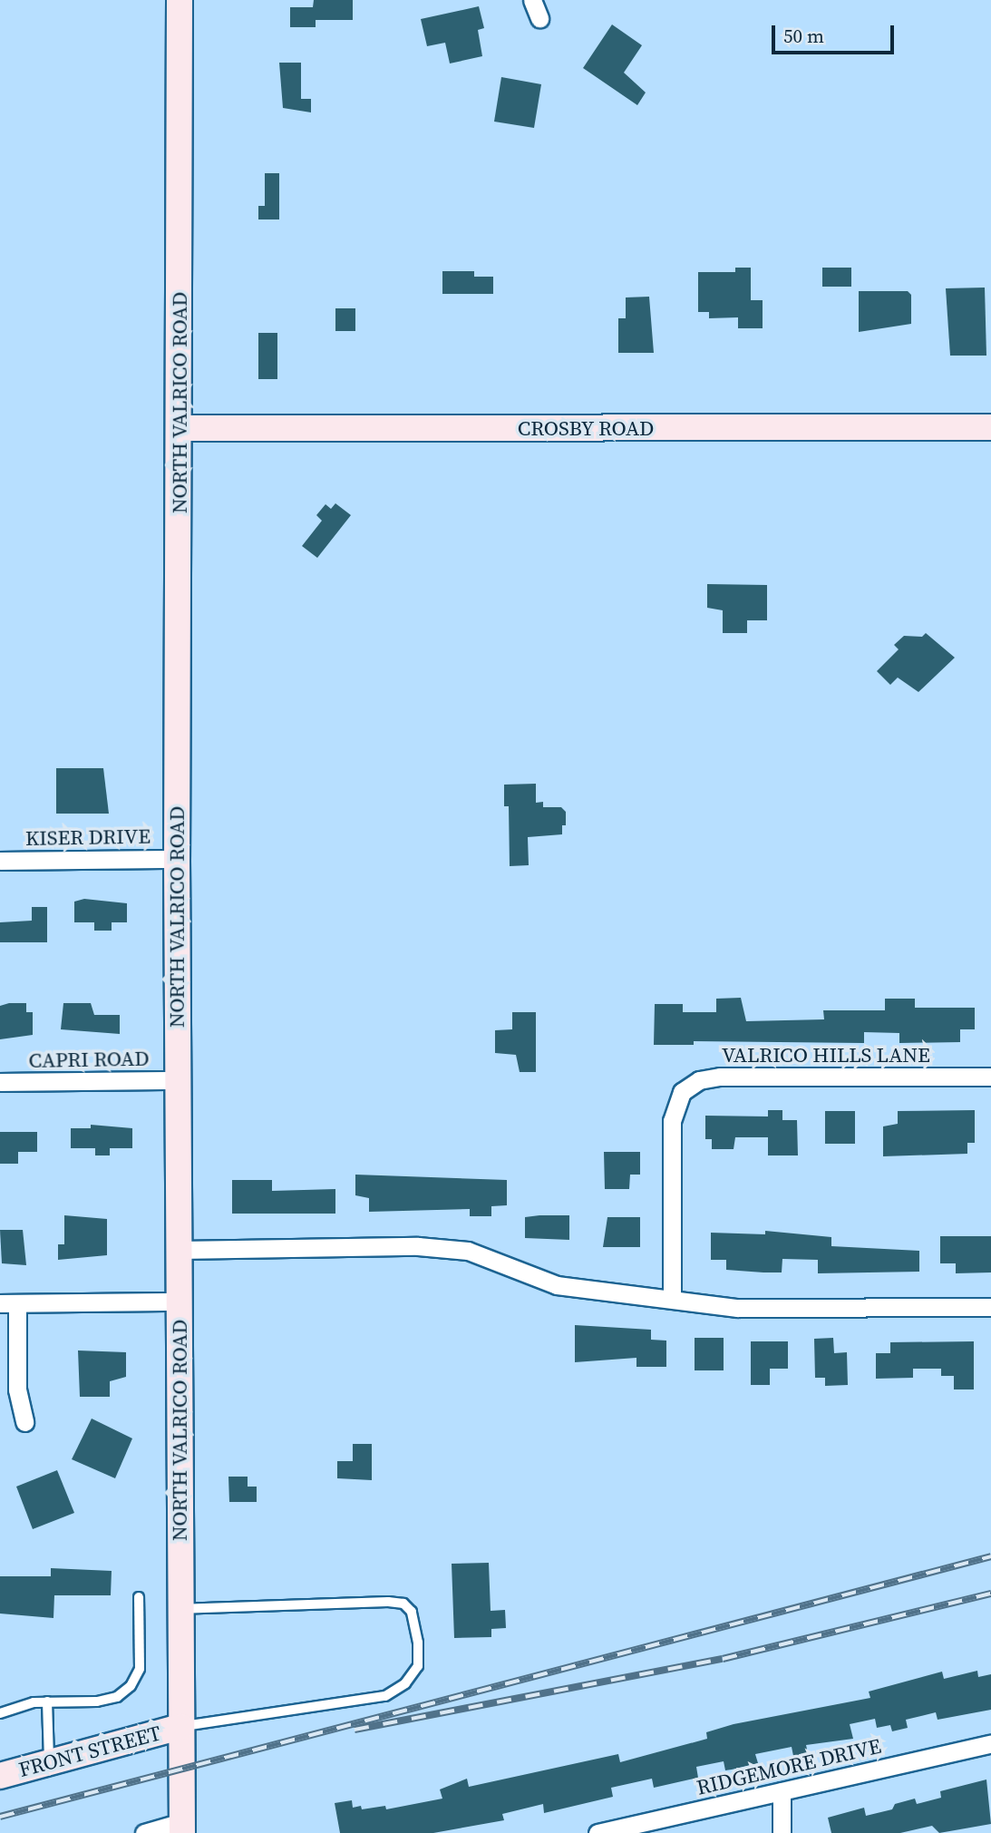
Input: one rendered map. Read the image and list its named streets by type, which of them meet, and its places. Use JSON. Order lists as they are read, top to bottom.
{
  "streets": {
    "street": [
      "NORTH VALRICO ROAD",
      "CROSBY ROAD",
      "KISER DRIVE",
      "VALRICO HILLS LANE",
      "CAPRI ROAD",
      "FRONT STREET",
      "RIDGEMORE DRIVE"
    ]
  },
  "crossings": [
    ["NORTH VALRICO ROAD", "CROSBY ROAD"],
    ["NORTH VALRICO ROAD", "KISER DRIVE"],
    ["NORTH VALRICO ROAD", "CAPRI ROAD"],
    ["NORTH VALRICO ROAD", "FRONT STREET"]
  ],
  "scale_bar": "50 m"
}
